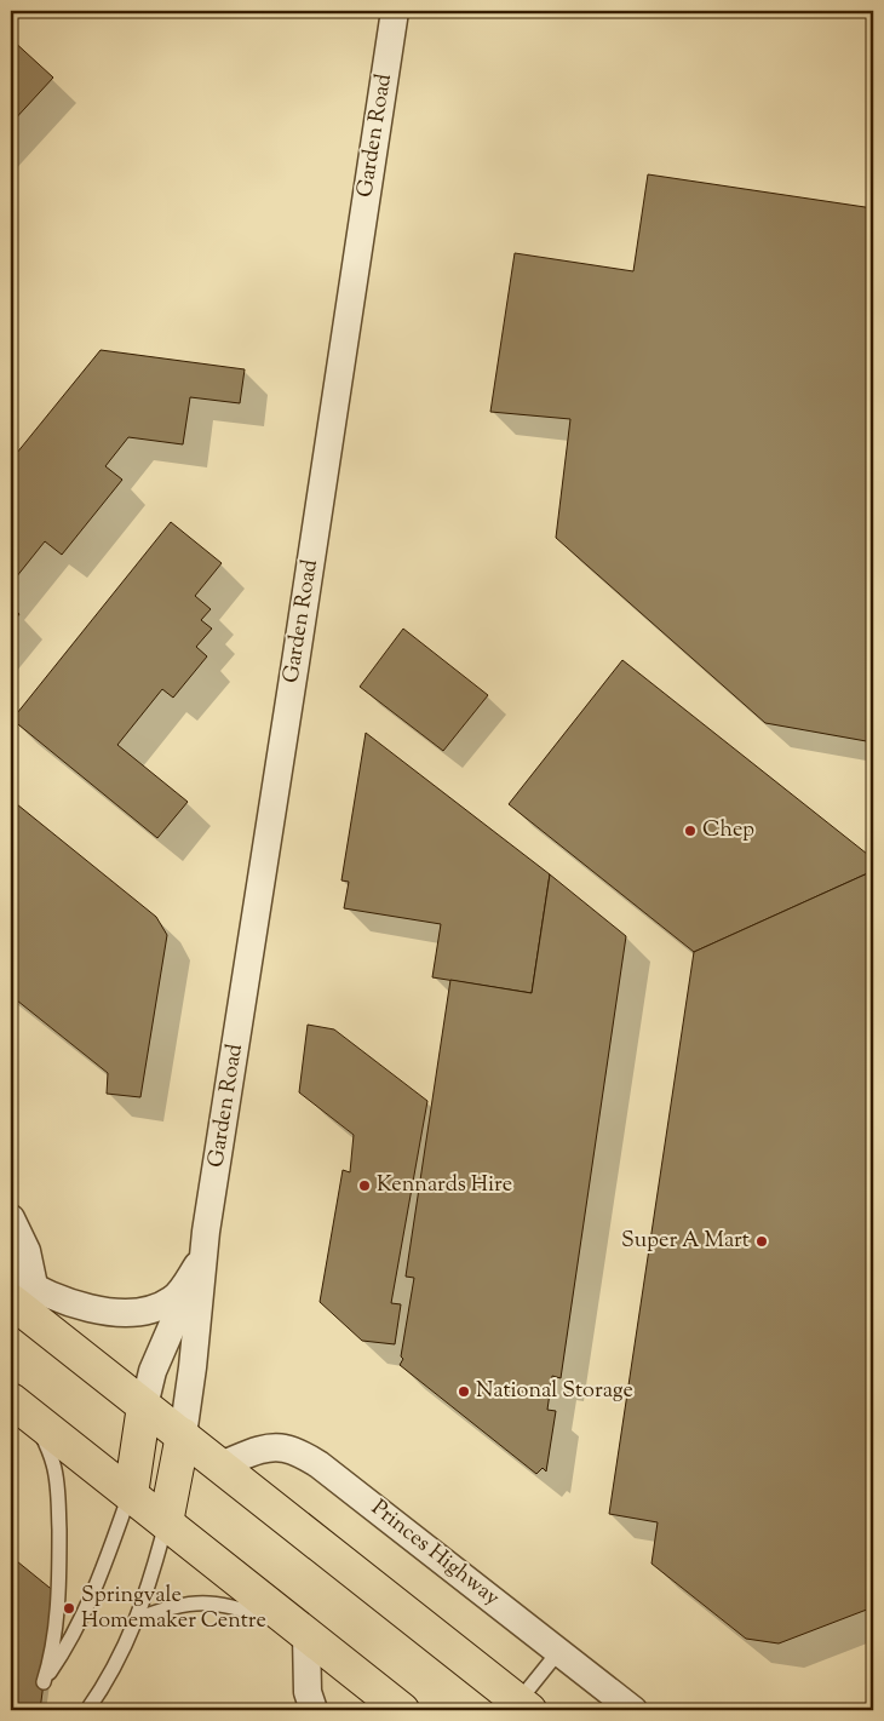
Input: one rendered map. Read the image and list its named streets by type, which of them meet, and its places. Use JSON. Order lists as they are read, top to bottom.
{
  "streets": {
    "street": ["Garden Road", "Princes Highway"]
  },
  "places": [
    "Chep",
    "Kennards Hire",
    "Super A Mart",
    "National Storage",
    "Springvale Homemaker Centre"
  ]
}
